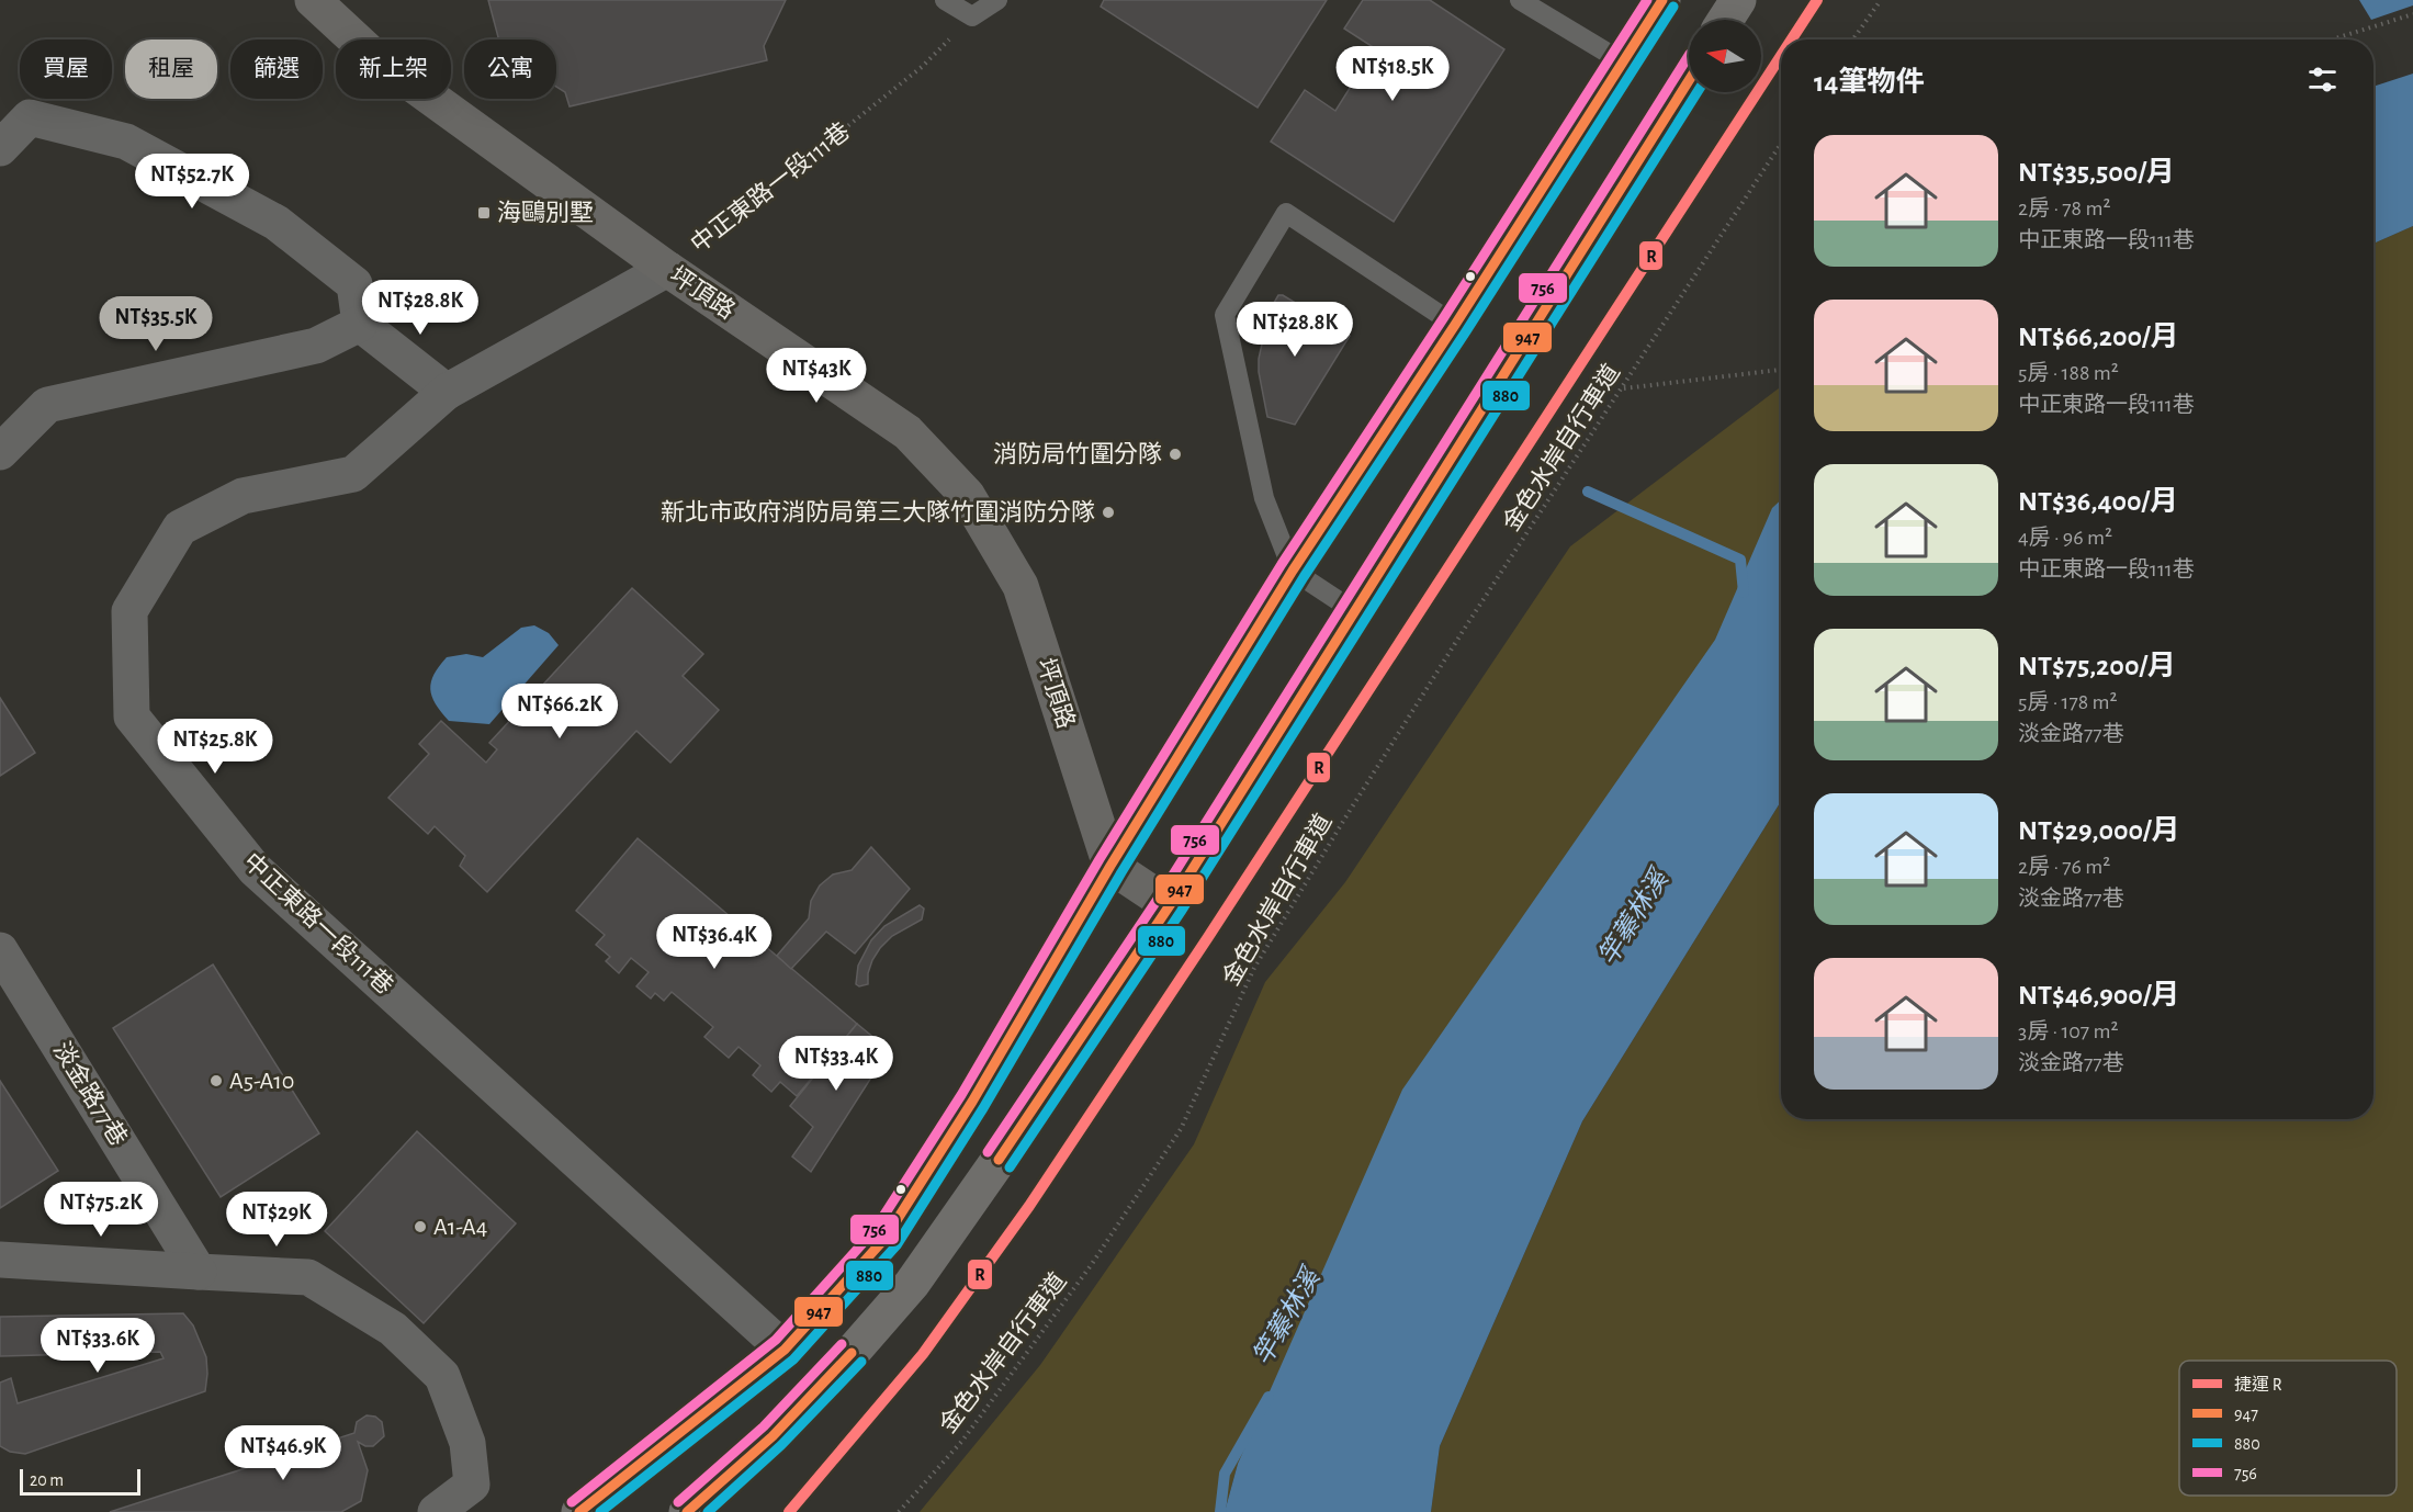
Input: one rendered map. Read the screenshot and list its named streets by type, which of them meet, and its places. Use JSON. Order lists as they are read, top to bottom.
{
  "streets": {
    "street": ["中正東路一段111巷", "坪頂路", "淡金路77巷"],
    "path": ["金色水岸自行車道"]
  },
  "crossings": [
    ["中正東路一段111巷", "坪頂路"]
  ],
  "water": ["竿蓁林溪"],
  "places": {
    "transit": ["海鷗別墅"],
    "other": [
      "消防局竹圍分隊",
      "新北市政府消防局第三大隊竹圍消防分隊",
      "A5-A10",
      "A1-A4"
    ]
  },
  "lines": [
    "metro line R",
    "transit line 947",
    "transit line 756",
    "transit line 880"
  ],
  "legend": [
    "捷運 R",
    "947",
    "880",
    "756"
  ],
  "scale_bar": "20 m",
  "north": "left",
  "page": {
    "chip": [
      "買屋",
      "租屋",
      "篩選",
      "新上架",
      "公寓"
    ],
    "heading": "14筆物件",
    "price": [
      "NT$18.5K",
      "NT$52.7K",
      "NT$28.8K",
      "NT$35.5K",
      "NT$28.8K",
      "NT$43K",
      "NT$66.2K",
      "NT$25.8K",
      "NT$36.4K",
      "NT$33.4K",
      "NT$75.2K",
      "NT$29K",
      "NT$33.6K",
      "NT$46.9K"
    ],
    "list": [
      {
        "name": "NT$35,500/月",
        "note": "2房 · 78 m² · 中正東路一段111巷"
      },
      {
        "name": "NT$66,200/月",
        "note": "5房 · 188 m² · 中正東路一段111巷"
      },
      {
        "name": "NT$36,400/月",
        "note": "4房 · 96 m² · 中正東路一段111巷"
      },
      {
        "name": "NT$75,200/月",
        "note": "5房 · 178 m² · 淡金路77巷"
      },
      {
        "name": "NT$29,000/月",
        "note": "2房 · 76 m² · 淡金路77巷"
      },
      {
        "name": "NT$46,900/月",
        "note": "3房 · 107 m² · 淡金路77巷"
      }
    ],
    "scale": "20 m"
  }
}
